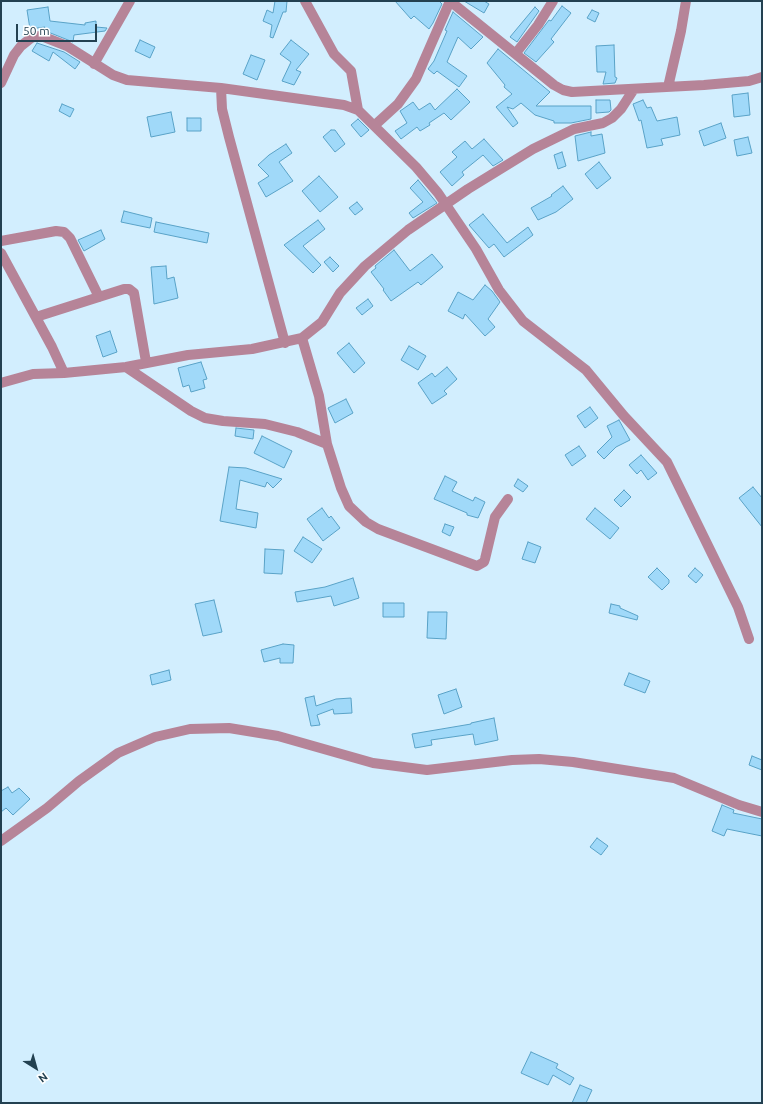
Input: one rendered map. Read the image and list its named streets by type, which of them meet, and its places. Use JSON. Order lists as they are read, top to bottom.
{
  "scale_bar": "50 m",
  "north": "bottom right"
}
